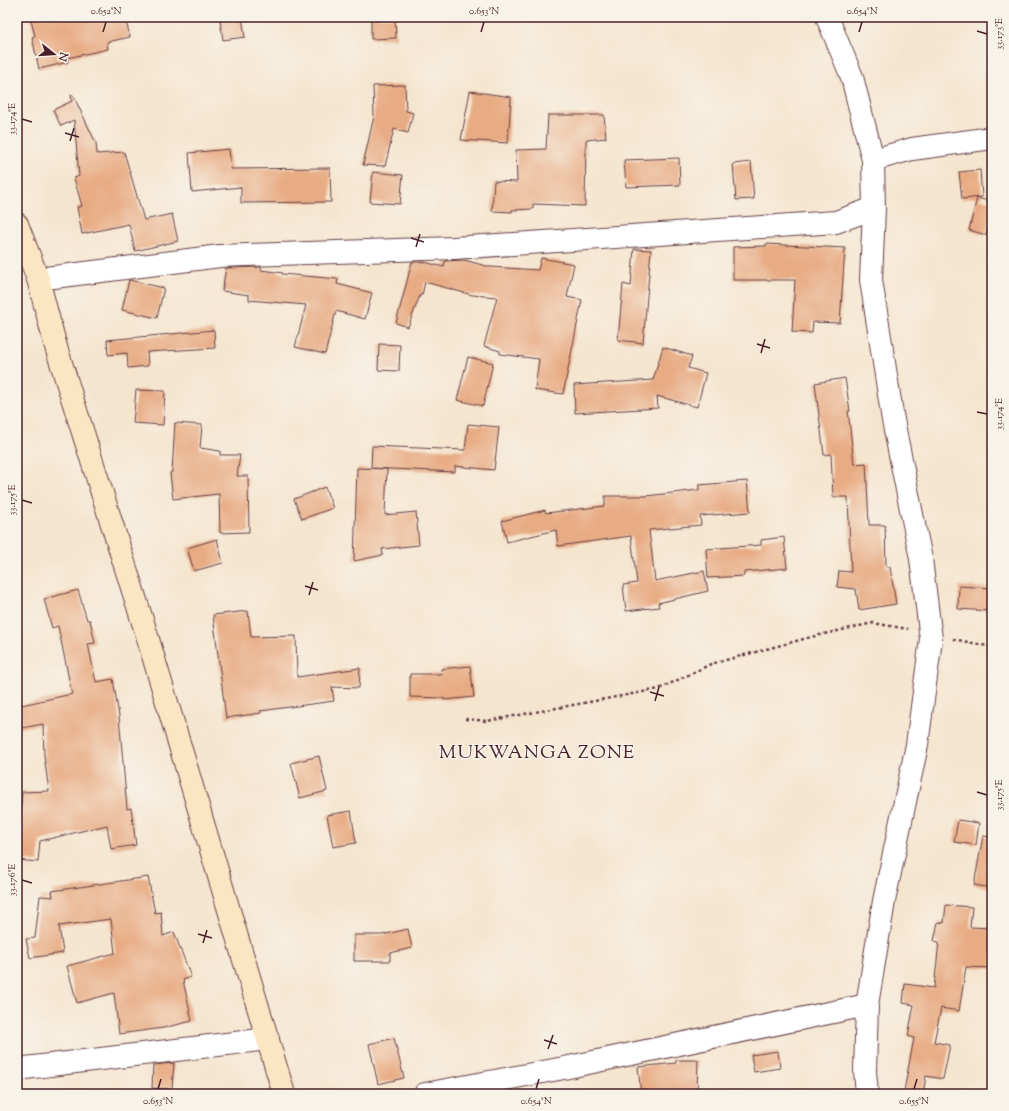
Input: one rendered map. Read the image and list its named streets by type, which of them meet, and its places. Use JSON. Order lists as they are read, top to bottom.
{
  "districts": ["MUKWANGA ZONE"],
  "north": "right",
  "coordinates": [
    "0.652°N",
    "0.653°N",
    "0.654°N",
    "33.173°E",
    "33.174°E",
    "33.175°E",
    "33.176°E",
    "0.655°N"
  ]
}
